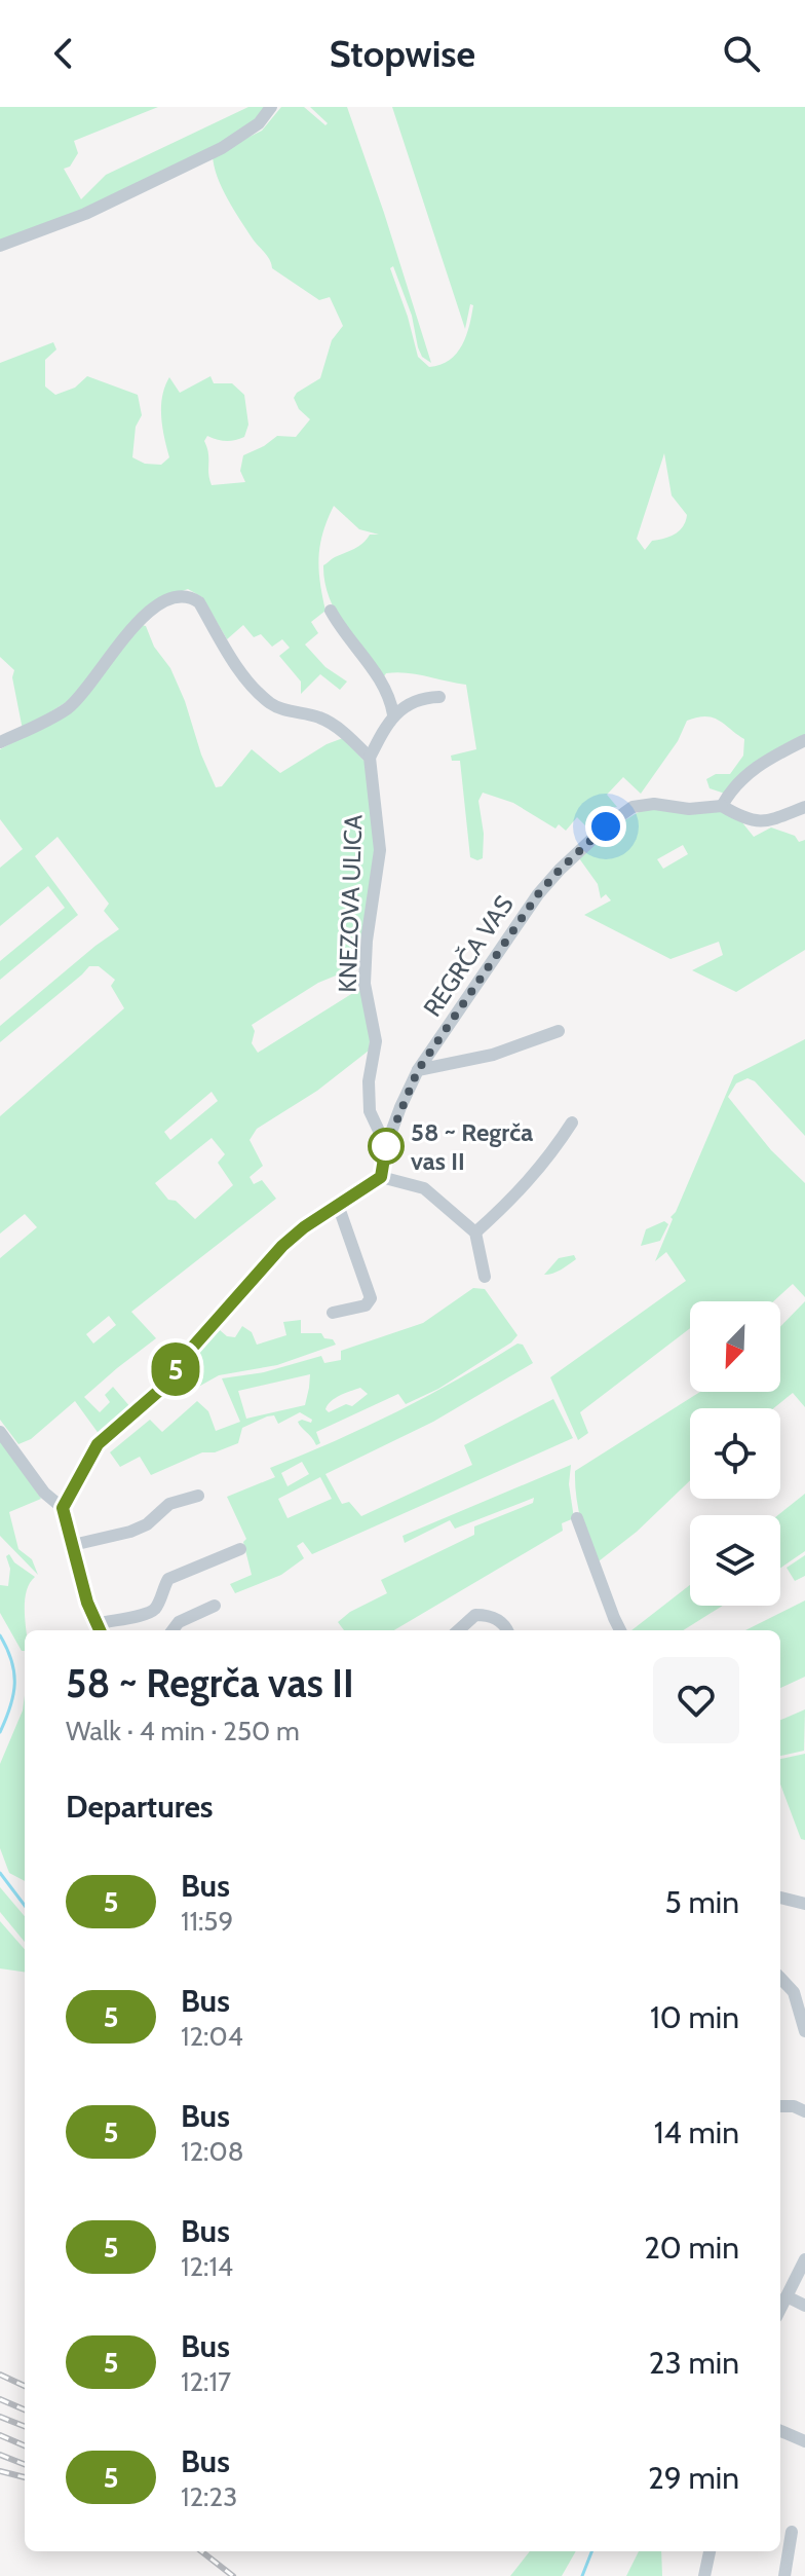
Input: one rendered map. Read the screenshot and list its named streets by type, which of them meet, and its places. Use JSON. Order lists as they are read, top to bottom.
{
  "streets": {
    "street": ["KNEZOVA ULICA", "REGRČA VAS"]
  },
  "crossings": [
    ["KNEZOVA ULICA", "REGRČA VAS"]
  ],
  "places": ["58 ~ Regrča vas II"],
  "lines": ["bus line 5"],
  "north": "bottom left",
  "page": {
    "header": "Stopwise",
    "on_map": "5",
    "heading": [
      ["58 ~ Regrča vas II", "Walk · 4 min · 250 m"],
      "Departures"
    ],
    "list": [
      {
        "mark": "5",
        "name": "Bus",
        "note": "11:59",
        "value": "5 min"
      },
      {
        "mark": "5",
        "name": "Bus",
        "note": "12:04",
        "value": "10 min"
      },
      {
        "mark": "5",
        "name": "Bus",
        "note": "12:08",
        "value": "14 min"
      },
      {
        "mark": "5",
        "name": "Bus",
        "note": "12:14",
        "value": "20 min"
      },
      {
        "mark": "5",
        "name": "Bus",
        "note": "12:17",
        "value": "23 min"
      },
      {
        "mark": "5",
        "name": "Bus",
        "note": "12:23",
        "value": "29 min"
      }
    ]
  }
}
